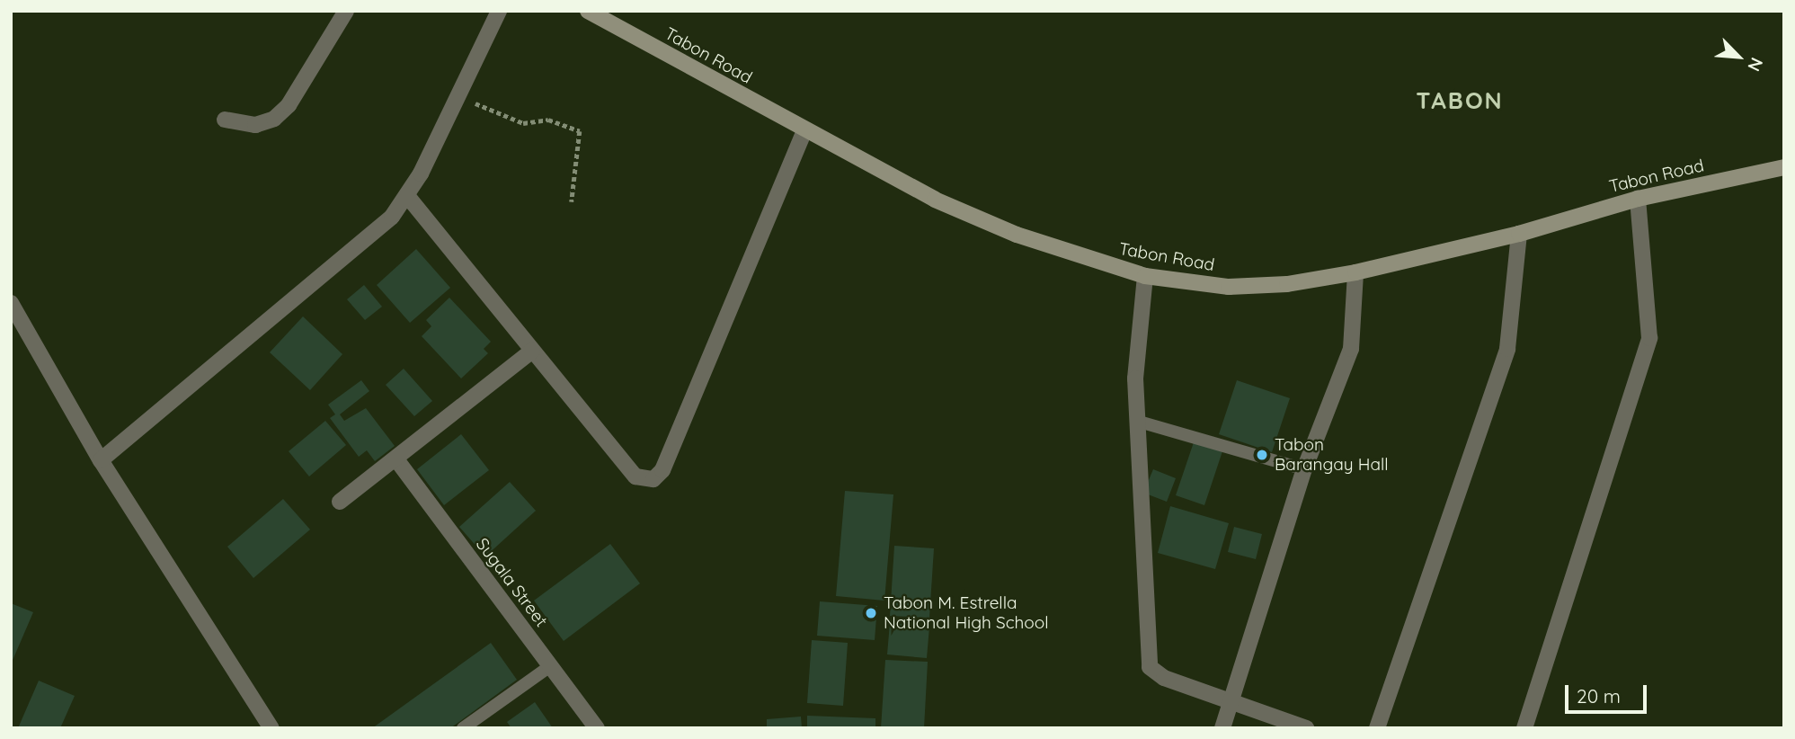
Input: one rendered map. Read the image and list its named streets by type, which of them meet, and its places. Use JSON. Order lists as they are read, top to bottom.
{
  "streets": {
    "street": ["Tabon Road", "Sugala Street"]
  },
  "districts": ["TABON"],
  "places": ["Tabon Barangay Hall", "Tabon M. Estrella National High School"],
  "scale_bar": "20 m",
  "north": "bottom right"
}
